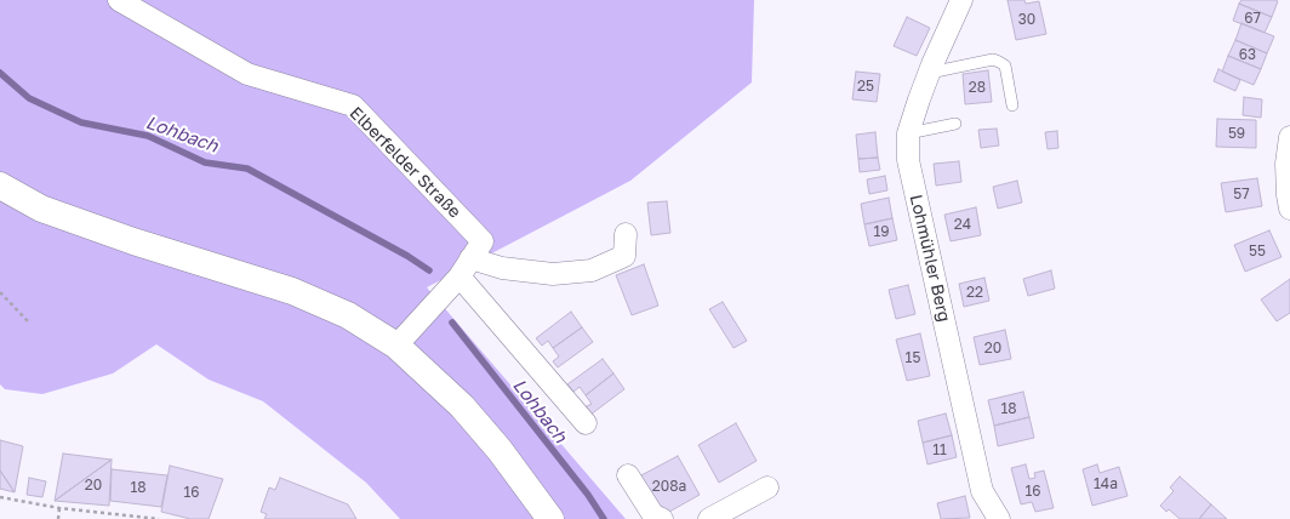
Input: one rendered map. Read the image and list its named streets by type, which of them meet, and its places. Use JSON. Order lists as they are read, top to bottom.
{
  "streets": {
    "street": ["Elberfelder Straße", "Lohmühler Berg"]
  },
  "water": ["Lohbach"],
  "house_numbers": [
    "67",
    "30",
    "63",
    "25",
    "28",
    "59",
    "57",
    "24",
    "19",
    "55",
    "22",
    "20",
    "15",
    "18",
    "11",
    "14a",
    "20",
    "208a",
    "18",
    "16",
    "16"
  ]
}
